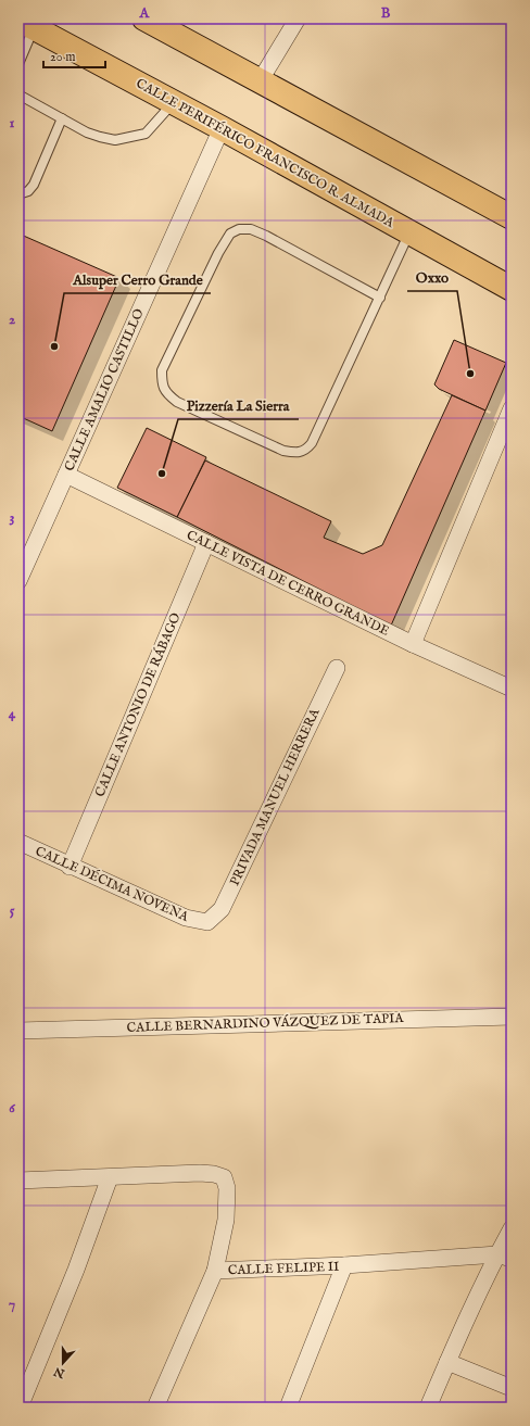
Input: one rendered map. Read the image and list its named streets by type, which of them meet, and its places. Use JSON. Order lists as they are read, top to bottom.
{
  "streets": {
    "highway": ["CALLE PERIFÉRICO FRANCISCO R. ALMADA"],
    "street": [
      "CALLE AMALIO CASTILLO",
      "CALLE VISTA DE CERRO GRANDE",
      "CALLE ANTONIO DE RÁBAGO",
      "PRIVADA MANUEL HERRERA",
      "CALLE DÉCIMA NOVENA",
      "CALLE BERNARDINO VÁZQUEZ DE TAPIA",
      "CALLE FELIPE II"
    ]
  },
  "crossings": [
    ["CALLE PERIFÉRICO FRANCISCO R. ALMADA", "CALLE AMALIO CASTILLO"],
    ["CALLE AMALIO CASTILLO", "CALLE VISTA DE CERRO GRANDE"],
    ["CALLE VISTA DE CERRO GRANDE", "CALLE ANTONIO DE RÁBAGO"],
    ["CALLE ANTONIO DE RÁBAGO", "CALLE DÉCIMA NOVENA"],
    ["PRIVADA MANUEL HERRERA", "CALLE DÉCIMA NOVENA"]
  ],
  "places": ["Alsuper Cerro Grande", "Oxxo", "Pizzería La Sierra"],
  "scale_bar": "20 m",
  "north": "bottom",
  "grid": {
    "columns": ["A", "B"],
    "rows": [
      "1",
      "2",
      "3",
      "4",
      "5",
      "6",
      "7"
    ]
  }
}
